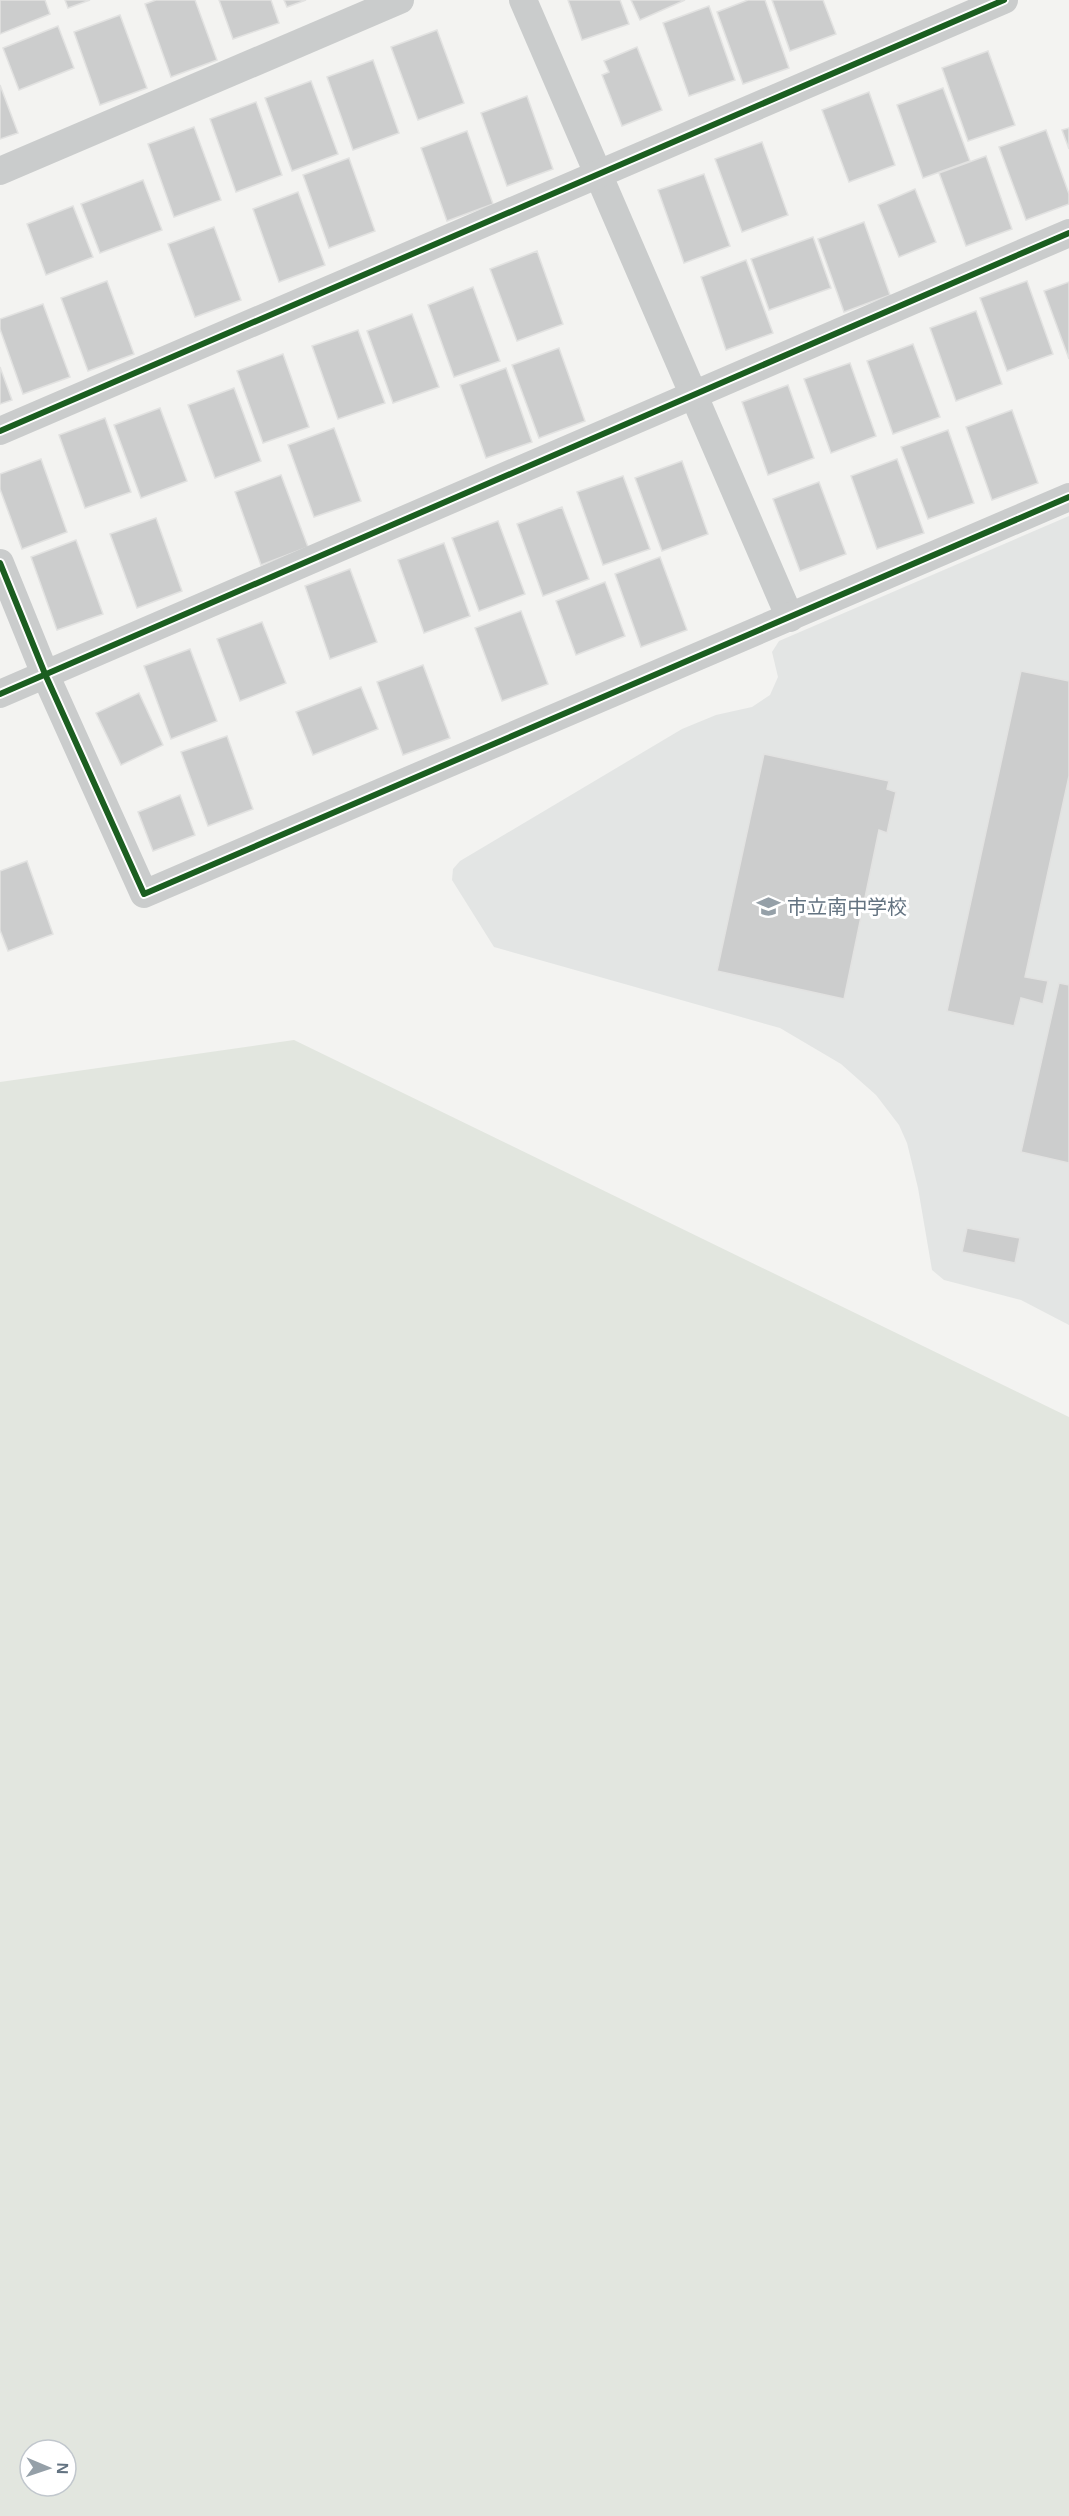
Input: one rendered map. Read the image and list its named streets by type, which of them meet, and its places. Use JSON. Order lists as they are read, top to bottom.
{
  "places": {
    "school or university": ["市立南中学校"]
  },
  "north": "right"
}
